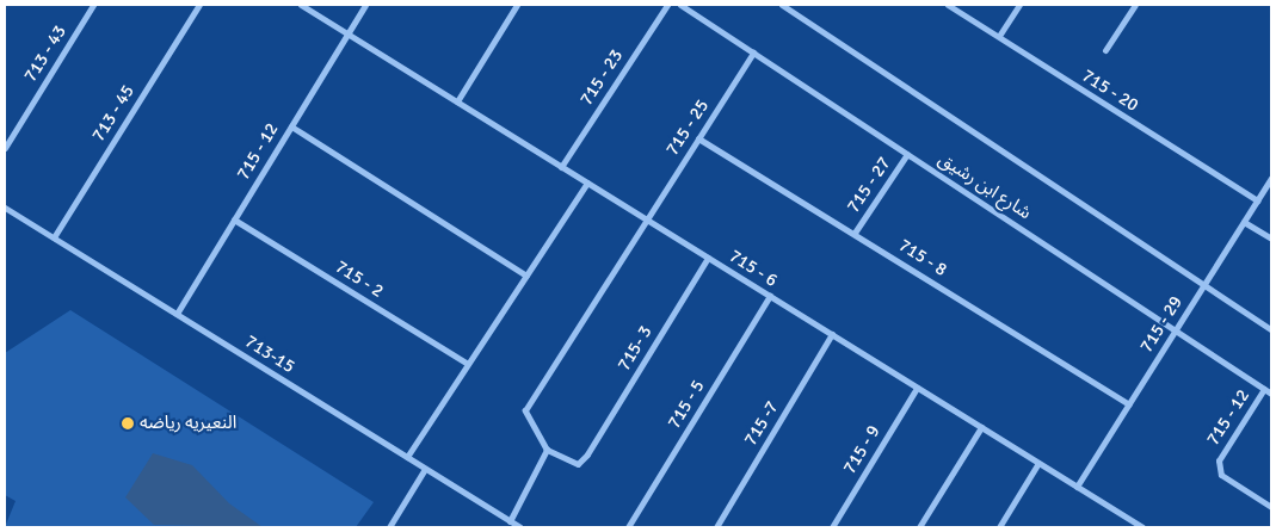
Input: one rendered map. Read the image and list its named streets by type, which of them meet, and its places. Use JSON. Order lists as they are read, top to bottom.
{
  "streets": {
    "street": [
      "713 - 43",
      "715 - 23",
      "715 - 20",
      "713 - 45",
      "715 - 25",
      "715 - 12",
      "715 - 27",
      "شارع ابن رشيق",
      "715 - 8",
      "715 - 6",
      "715 - 2",
      "715 - 29",
      "715- 3",
      "713-15",
      "715 - 5",
      "715 -7",
      "715 - 9"
    ]
  },
  "crossings": [
    ["715 - 23", "715 - 6"],
    ["715 - 20", "715 - 29"],
    ["713 - 45", "713-15"],
    ["715 - 25", "شارع ابن رشيق"],
    ["715 - 25", "715 - 8"],
    ["715 - 25", "715 - 6"],
    ["715 - 25", "715- 3"],
    ["715 - 12", "شارع ابن رشيق"],
    ["715 - 12", "715 - 6"],
    ["715 - 12", "715 - 2"],
    ["715 - 12", "713-15"],
    ["715 - 27", "شارع ابن رشيق"],
    ["715 - 27", "715 - 8"],
    ["شارع ابن رشيق", "715 - 29"],
    ["715 - 8", "715 - 29"],
    ["715 - 6", "715 - 29"],
    ["715 - 6", "715- 3"],
    ["715 - 6", "715 - 5"],
    ["715 - 6", "715 -7"],
    ["715 - 6", "715 - 9"]
  ],
  "places": ["النعيريه رياضه"]
}
